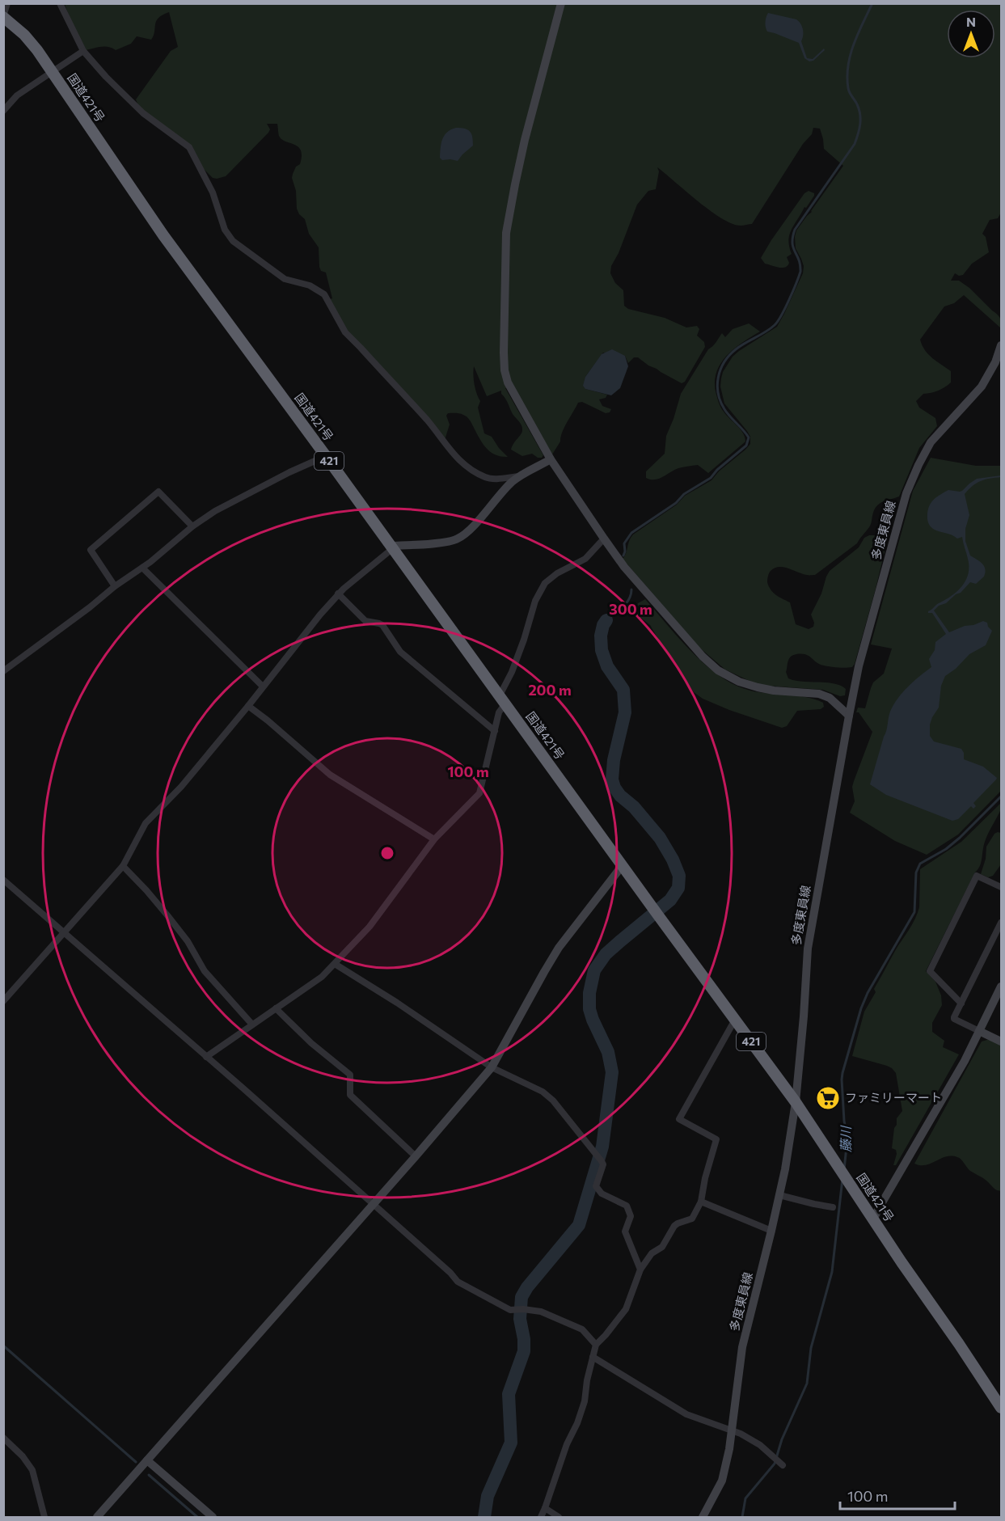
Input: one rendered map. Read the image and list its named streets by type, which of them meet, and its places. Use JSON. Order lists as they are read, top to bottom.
{
  "streets": {
    "highway": ["国道421号", "421"],
    "street": ["多度東員線"]
  },
  "crossings": [
    ["国道421号", "多度東員線"]
  ],
  "water": ["藤川"],
  "places": {
    "supermarket": ["ファミリーマート"]
  },
  "scale_bar": "100 m",
  "north": "top",
  "rings": ["300 m", "200 m", "100 m"]
}
